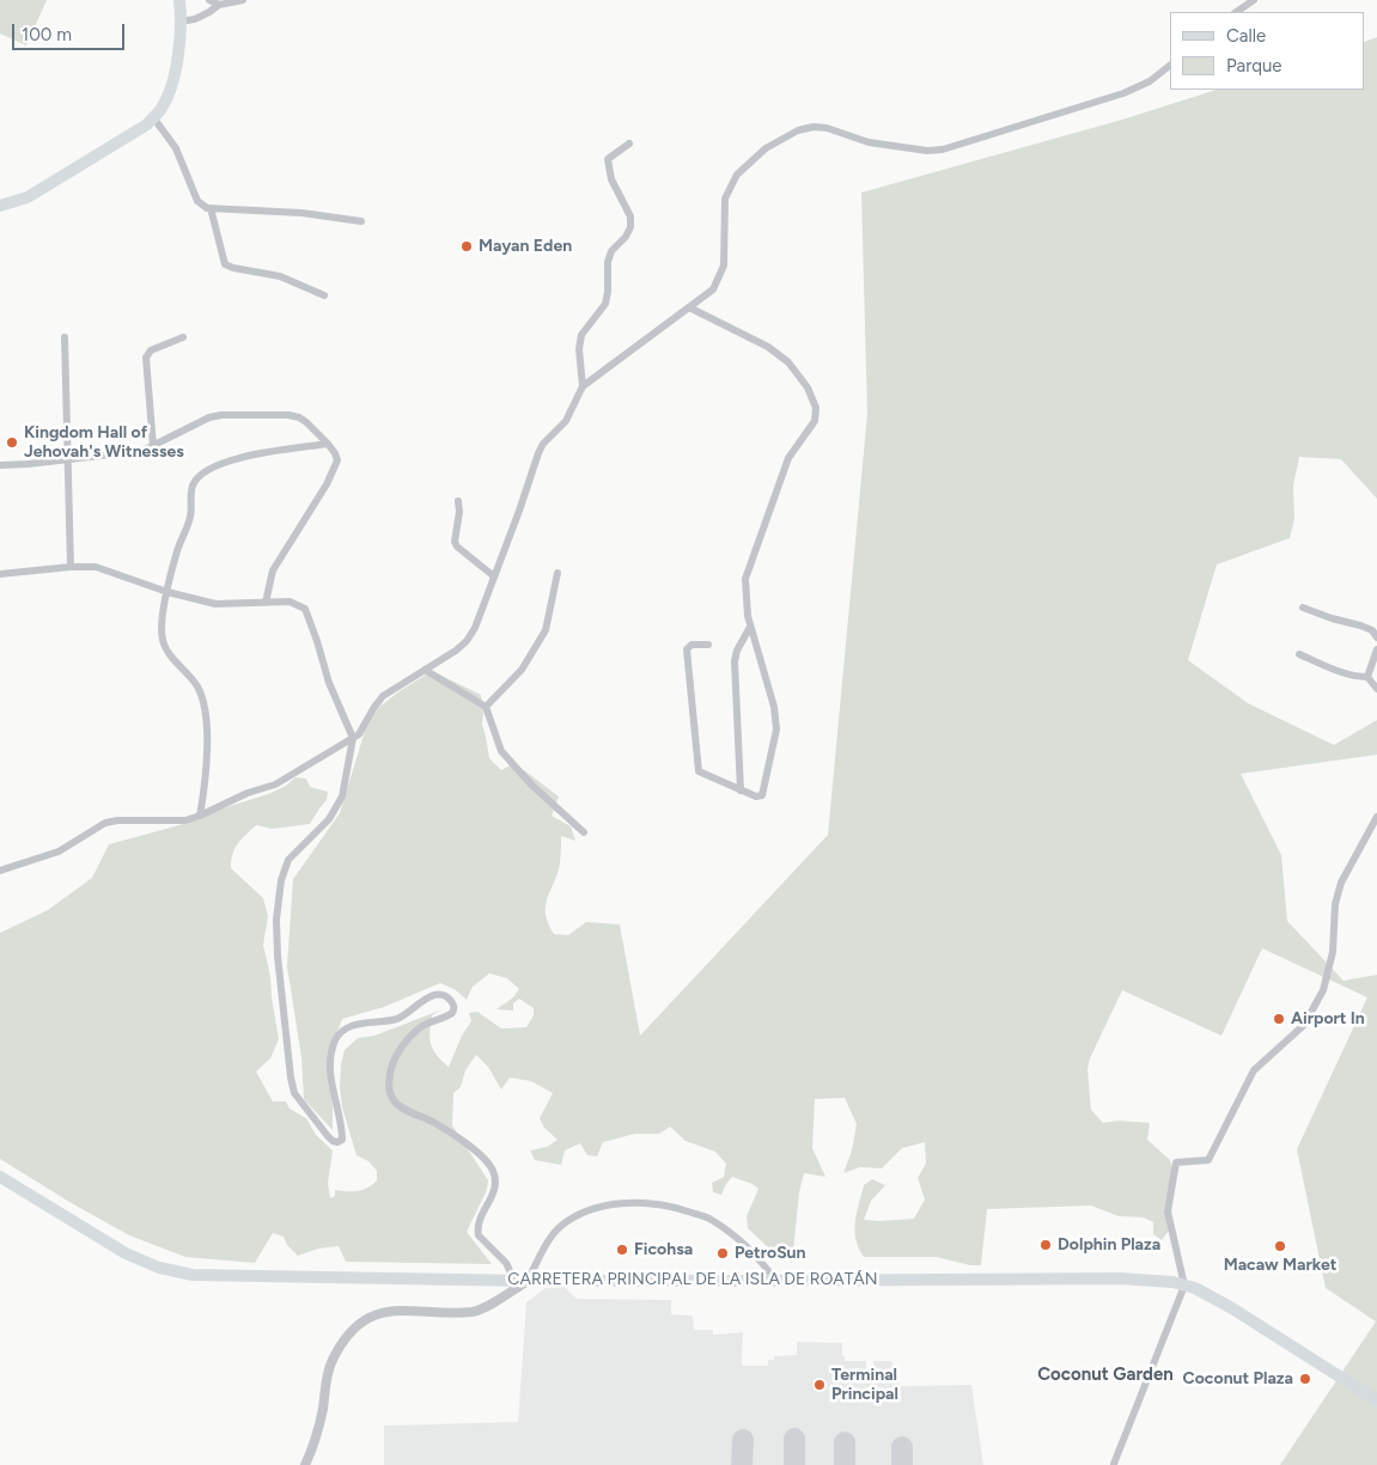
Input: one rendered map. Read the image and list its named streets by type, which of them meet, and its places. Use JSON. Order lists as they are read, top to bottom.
{
  "streets": {
    "main road": ["CARRETERA PRINCIPAL DE LA ISLA DE ROATÁN"]
  },
  "districts": ["Coconut Garden"],
  "places": [
    "Mayan Eden",
    "Kingdom Hall of Jehovah's Witnesses",
    "Airport In",
    "Dolphin Plaza",
    "Macaw Market",
    "Ficohsa",
    "PetroSun",
    "Coconut Plaza",
    "Terminal Principal"
  ],
  "legend": ["Calle", "Parque"],
  "scale_bar": "100 m"
}
